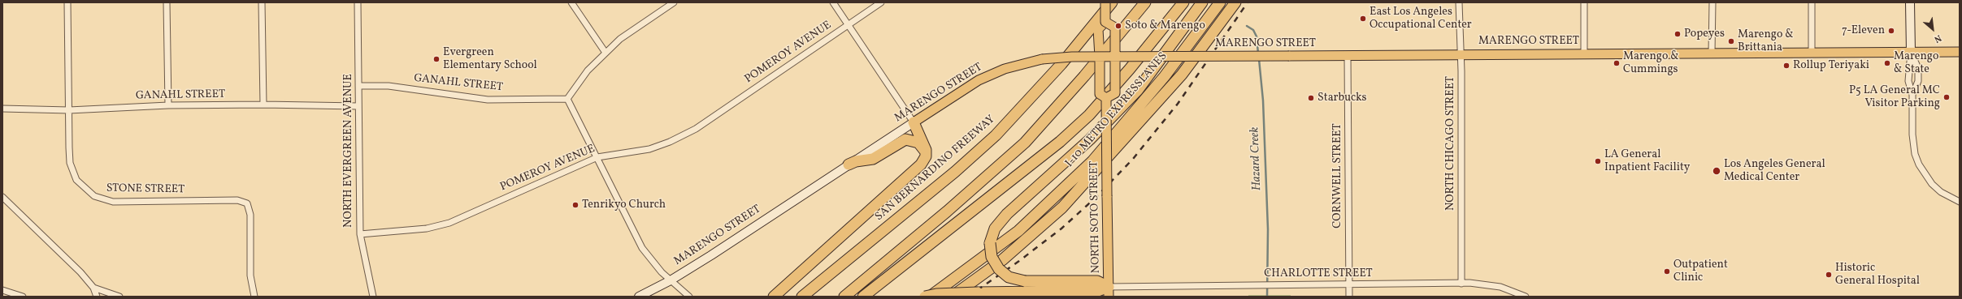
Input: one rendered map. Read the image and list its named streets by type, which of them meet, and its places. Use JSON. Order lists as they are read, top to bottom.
{
  "streets": {
    "highway": ["I-10 METRO EXPRESSLANES", "SAN BERNARDINO FREEWAY"],
    "main road": ["MARENGO STREET", "NORTH SOTO STREET"],
    "street": [
      "POMEROY AVENUE",
      "GANAHL STREET",
      "NORTH CHICAGO STREET",
      "NORTH EVERGREEN AVENUE",
      "CORNWELL STREET",
      "STONE STREET",
      "CHARLOTTE STREET"
    ]
  },
  "crossings": [
    ["MARENGO STREET", "NORTH CHICAGO STREET"],
    ["MARENGO STREET", "CORNWELL STREET"],
    ["POMEROY AVENUE", "NORTH EVERGREEN AVENUE"],
    ["GANAHL STREET", "NORTH EVERGREEN AVENUE"],
    ["GANAHL STREET", "STONE STREET"],
    ["NORTH CHICAGO STREET", "CHARLOTTE STREET"],
    ["CORNWELL STREET", "CHARLOTTE STREET"],
    ["NORTH SOTO STREET", "CHARLOTTE STREET"]
  ],
  "water": ["Hazard Creek"],
  "places": [
    "East Los Angeles Occupational Center",
    "Soto & Marengo",
    "7-Eleven",
    "Popeyes",
    "Marengo & Brittania",
    "Evergreen Elementary School",
    "Marengo & Cummings",
    "Marengo & State",
    "Rollup Teriyaki",
    "P5 LA General MC Visitor Parking",
    "Starbucks",
    "LA General Inpatient Facility",
    "Los Angeles General Medical Center",
    "Tenrikyo Church",
    "Outpatient Clinic",
    "Historic General Hospital"
  ],
  "north": "bottom right"
}
